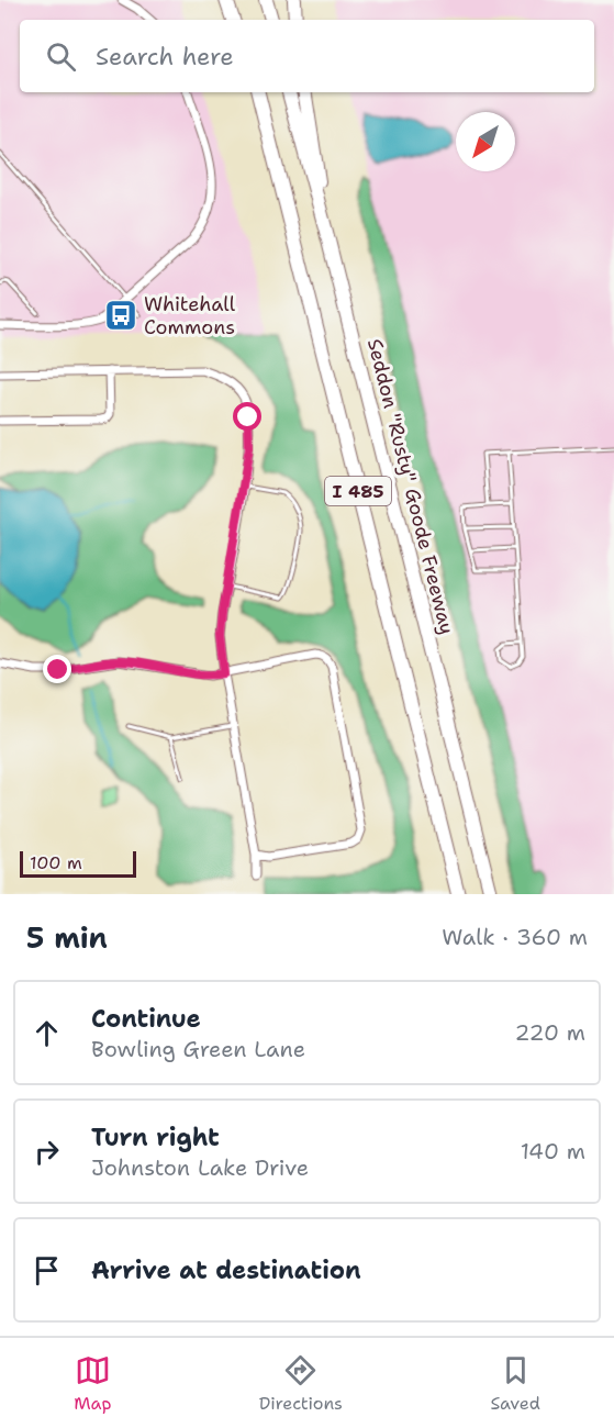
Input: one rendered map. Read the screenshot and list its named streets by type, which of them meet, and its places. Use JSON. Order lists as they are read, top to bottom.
{
  "streets": {
    "highway": ["Seddon \"Rusty\" Goode Freeway", "I 485"]
  },
  "places": {
    "bus stop": ["Whitehall Commons"]
  },
  "scale_bar": "100 m",
  "north": "bottom left",
  "page": {
    "search": "Search here",
    "scale": "100 m",
    "heading": ["5 min", "Walk · 360 m"],
    "list": [
      ["Continue", "Bowling Green Lane", "220 m"],
      ["Turn right", "Johnston Lake Drive", "140 m"],
      "Arrive at destination"
    ],
    "nav": ["Map", "Directions", "Saved"]
  }
}
